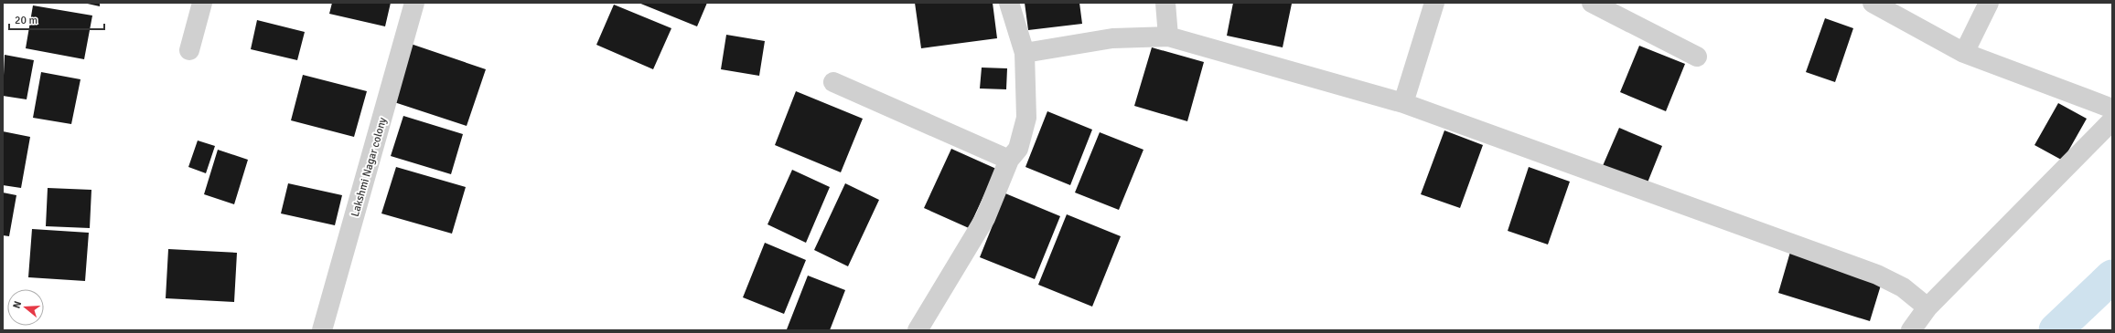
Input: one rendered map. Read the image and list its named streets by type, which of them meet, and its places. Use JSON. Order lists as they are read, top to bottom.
{
  "streets": {
    "street": ["Lakshmi Nagar colony"]
  },
  "scale_bar": "20 m",
  "north": "left"
}
